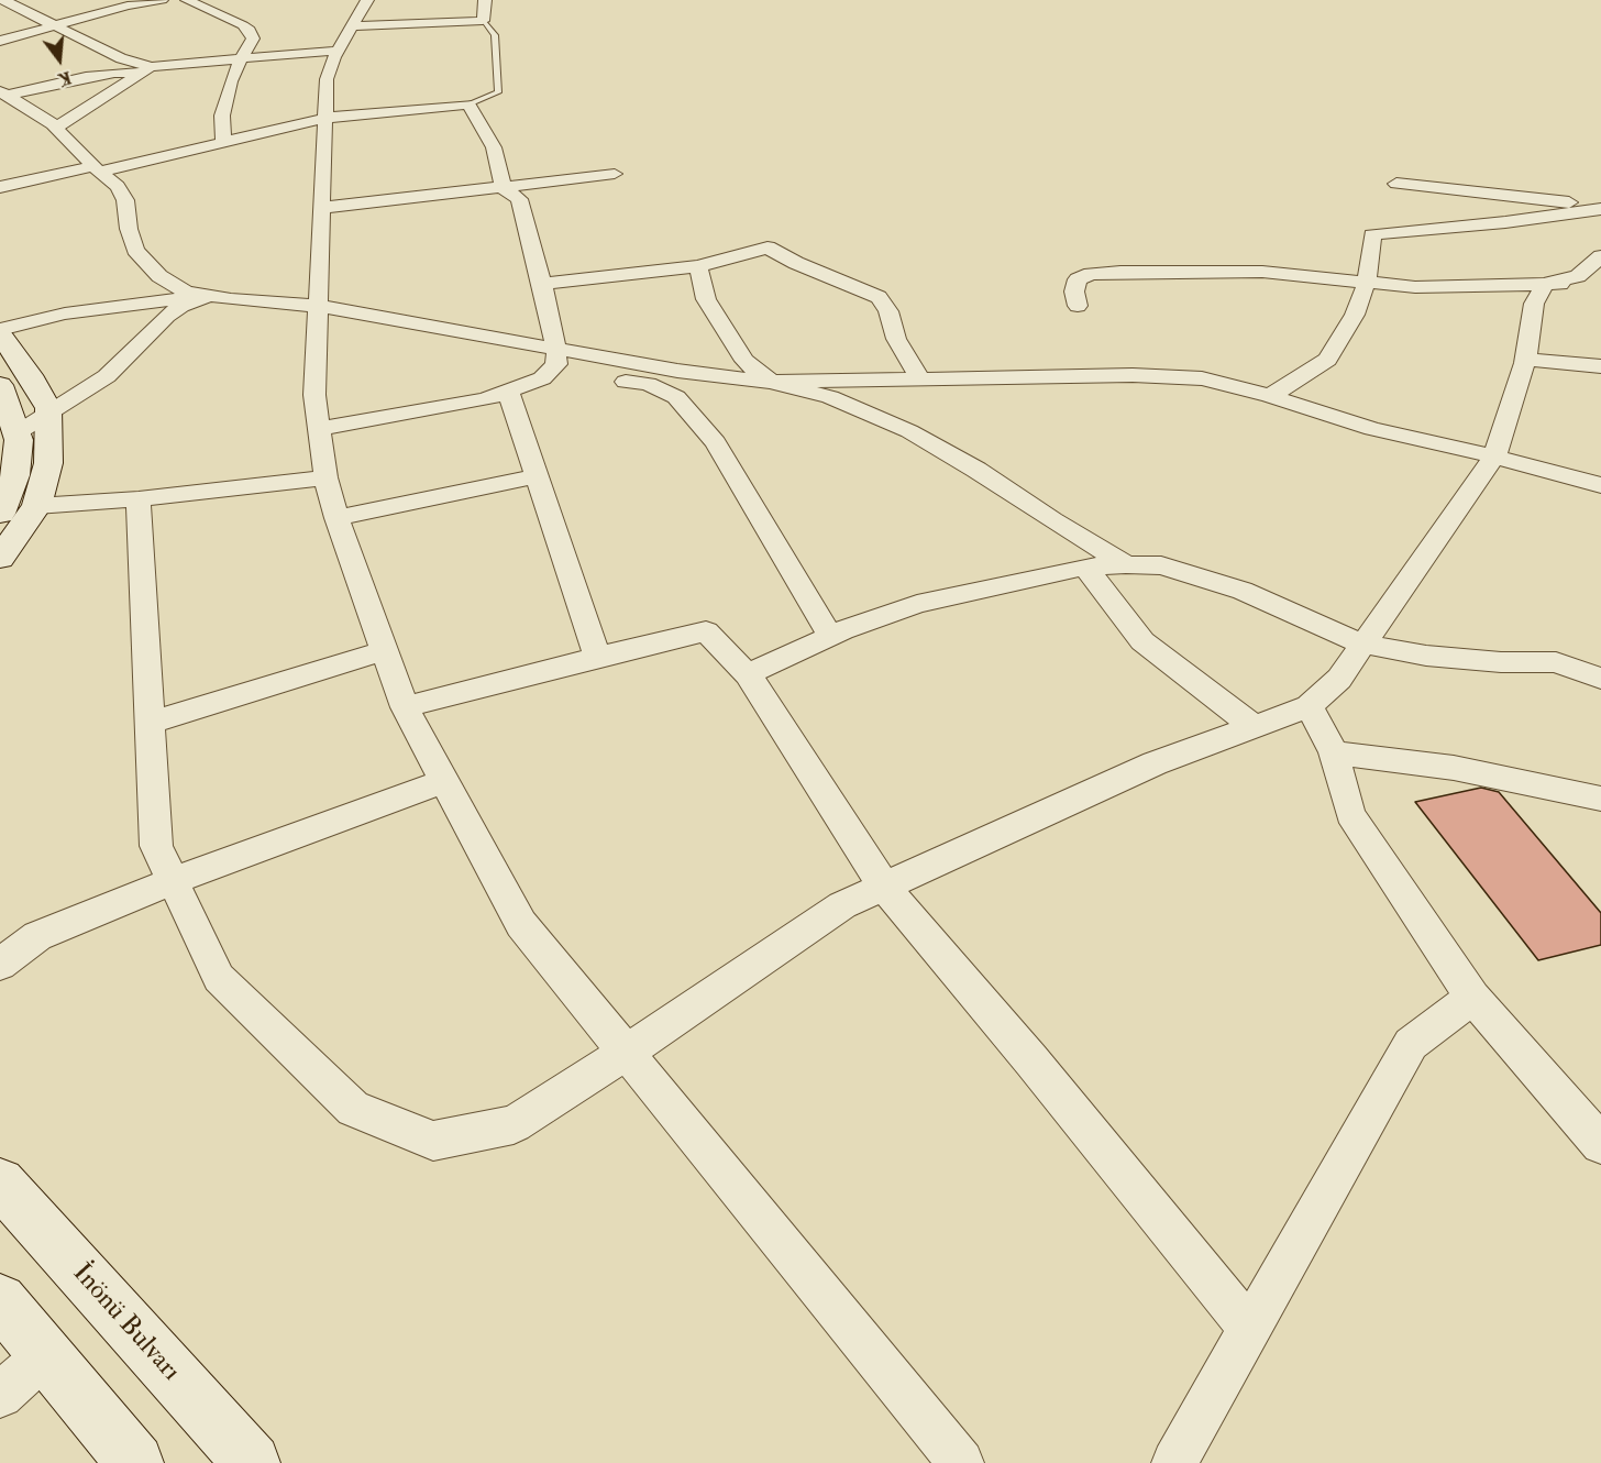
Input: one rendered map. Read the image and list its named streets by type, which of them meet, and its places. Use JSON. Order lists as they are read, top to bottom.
{
  "streets": {
    "main road": ["İnönü Bulvarı"]
  },
  "north": "bottom"
}
